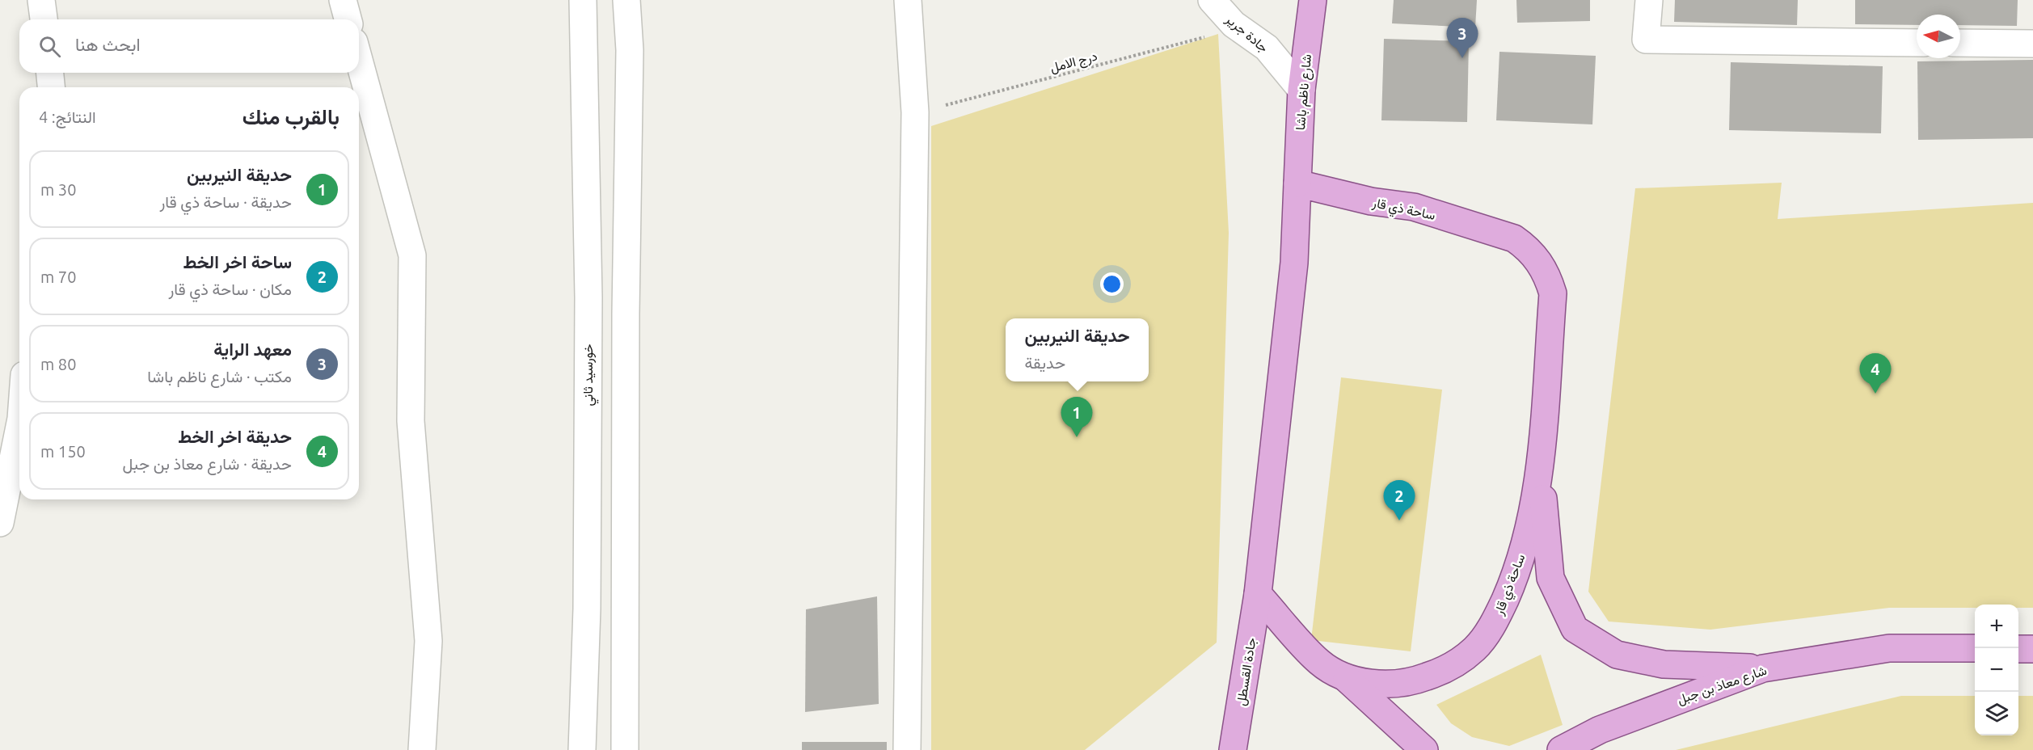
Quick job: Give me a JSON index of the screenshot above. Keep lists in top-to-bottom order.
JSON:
{
  "streets": {
    "main road": [
      "شارع ناظم باشا",
      "ساحة ذي قار",
      "جادة القسطل",
      "شارع معاذ بن جبل"
    ],
    "street": ["جادة جرير", "خورسيد ثاني"],
    "path": ["درج الامل"]
  },
  "crossings": [
    ["جادة جرير", "درج الامل"],
    ["جادة جرير", "شارع ناظم باشا"],
    ["شارع ناظم باشا", "ساحة ذي قار"],
    ["ساحة ذي قار", "جادة القسطل"]
  ],
  "north": "left",
  "page": {
    "pins": [
      "3",
      "4",
      "1",
      "2"
    ],
    "search": "ابحث هنا",
    "heading": ["بالقرب منك", "النتائج: 4"],
    "list": [
      {
        "mark": "1",
        "name": "حديقة النيربين",
        "note": "حديقة · ساحة ذي قار",
        "value": "30 m"
      },
      {
        "mark": "2",
        "name": "ساحة اخر الخط",
        "note": "مكان · ساحة ذي قار",
        "value": "70 m"
      },
      {
        "mark": "3",
        "name": "معهد الراية",
        "note": "مكتب · شارع ناظم باشا",
        "value": "80 m"
      },
      {
        "mark": "4",
        "name": "حديقة اخر الخط",
        "note": "حديقة · شارع معاذ بن جبل",
        "value": "150 m"
      }
    ],
    "popup": ["حديقة النيربين", "حديقة"],
    "map_buttons": ["+", "−"]
  }
}
